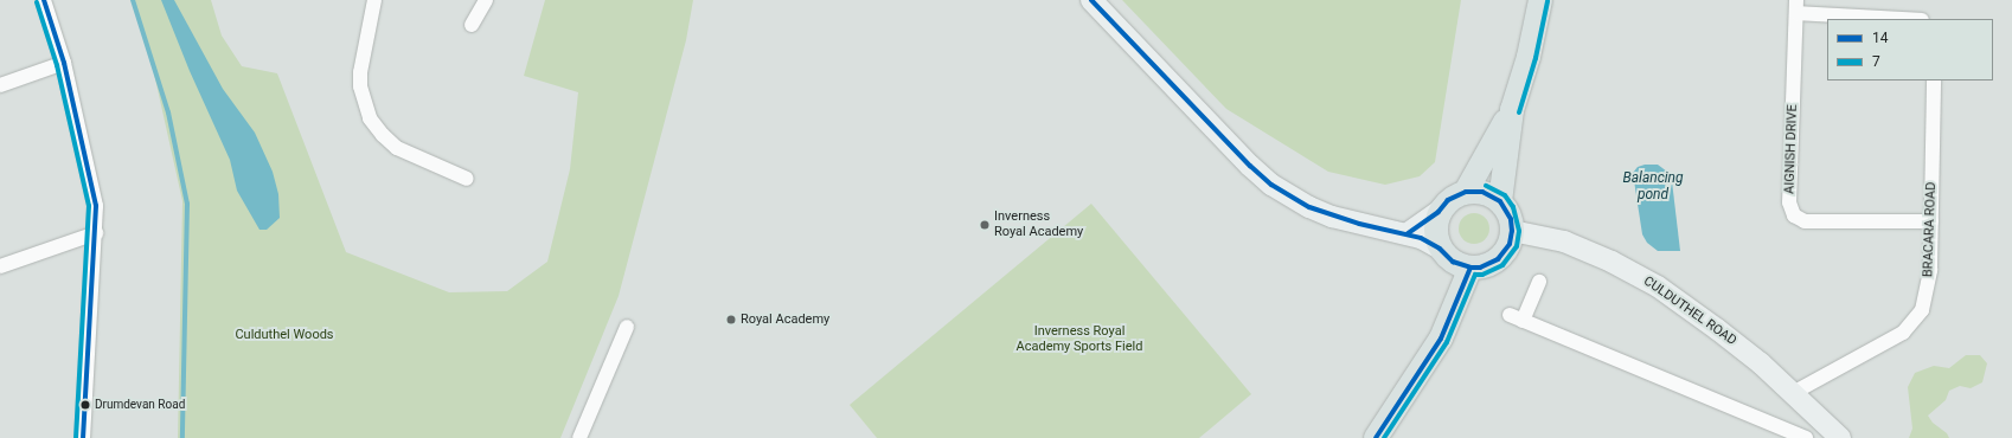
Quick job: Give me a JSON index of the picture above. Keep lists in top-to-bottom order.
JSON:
{
  "streets": {
    "main road": ["CULDUTHEL ROAD"],
    "street": ["AIGNISH DRIVE", "BRACARA ROAD"]
  },
  "crossings": [
    ["AIGNISH DRIVE", "BRACARA ROAD"],
    ["BRACARA ROAD", "CULDUTHEL ROAD"]
  ],
  "water": ["Balancing pond"],
  "parks": ["Inverness Royal Academy Sports Field", "Culduthel Woods"],
  "places": ["Inverness Royal Academy", "Royal Academy", "Drumdevan Road"],
  "lines": ["transit line 14", "transit line 7"],
  "legend": ["14", "7"]
}
